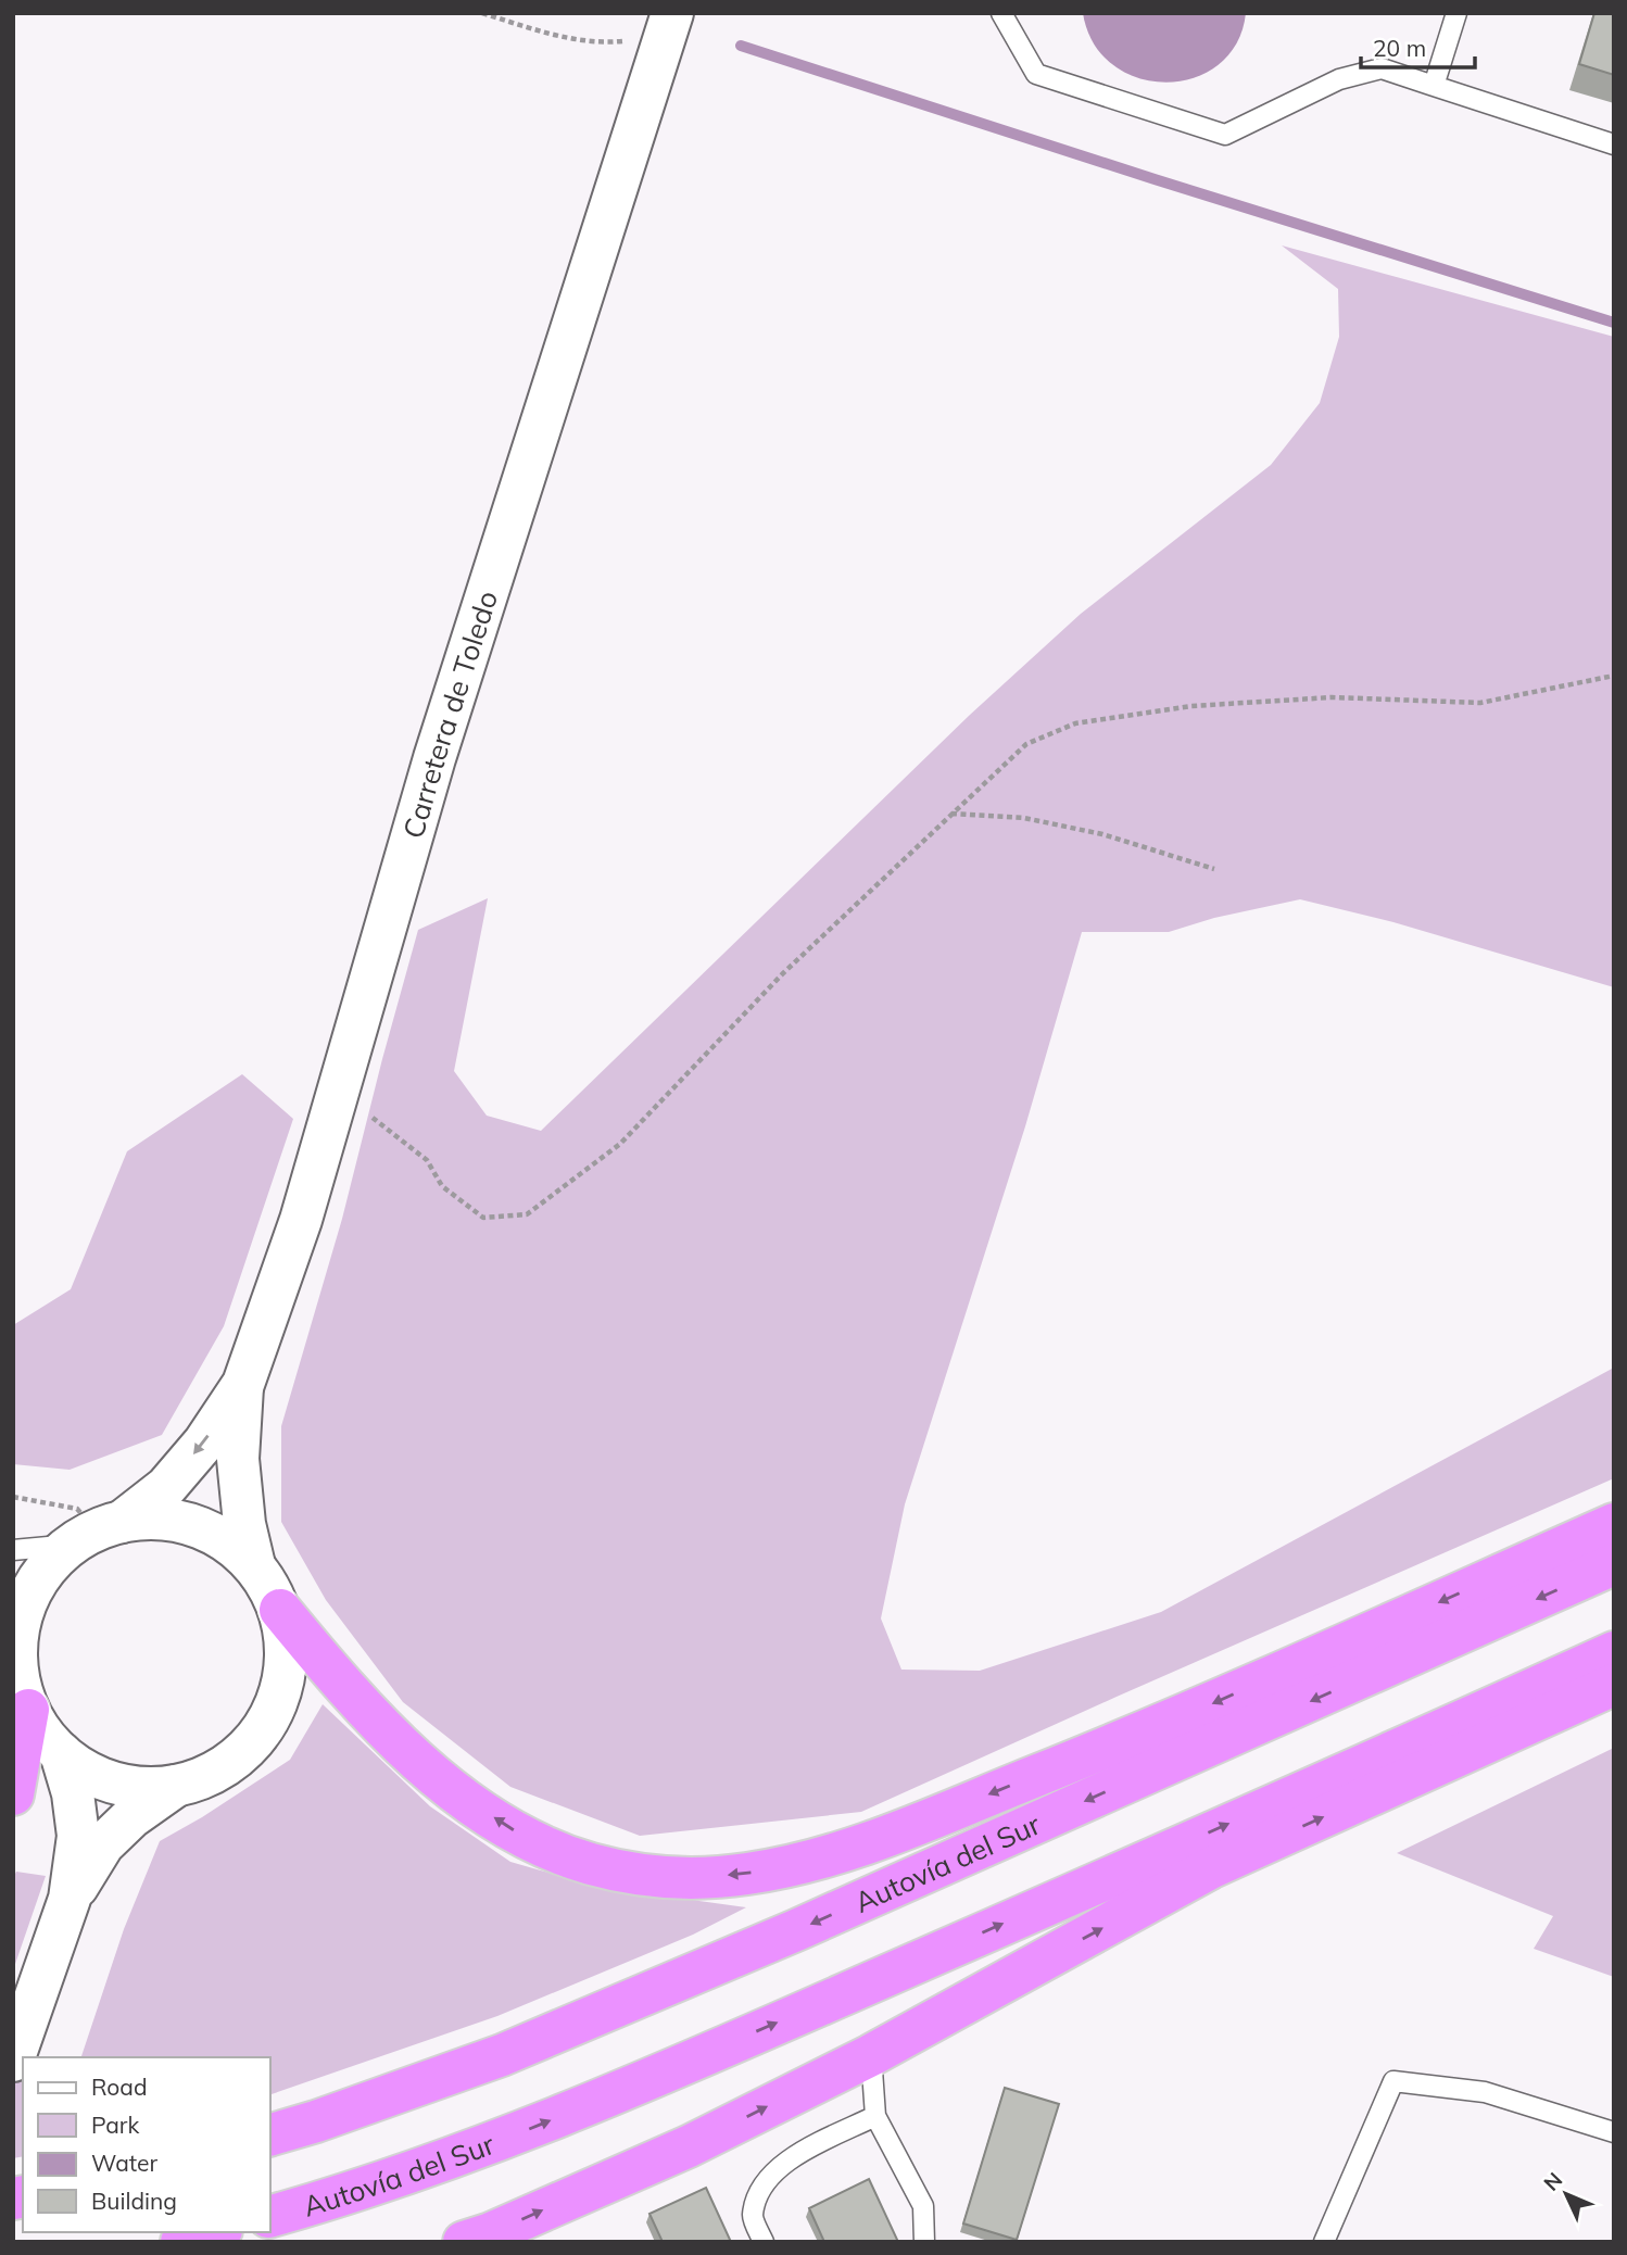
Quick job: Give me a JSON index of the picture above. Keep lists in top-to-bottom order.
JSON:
{
  "streets": {
    "highway": ["Autovía del Sur"],
    "street": ["Carretera de Toledo"]
  },
  "legend": [
    "Road",
    "Park",
    "Water",
    "Building"
  ],
  "scale_bar": "20 m",
  "north": "top left"
}
